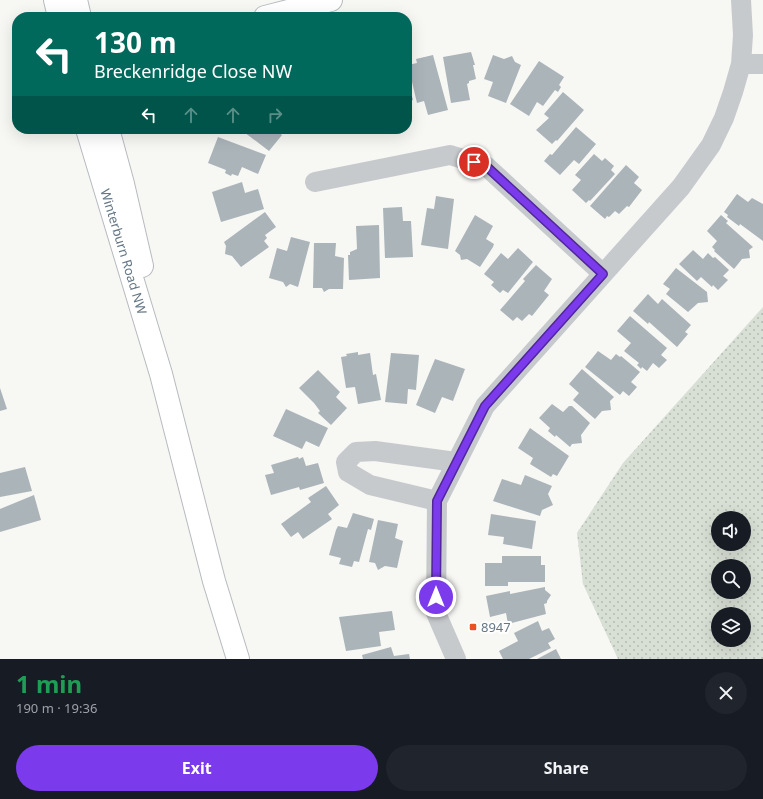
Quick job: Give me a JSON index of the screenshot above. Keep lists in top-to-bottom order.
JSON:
{
  "streets": {
    "main road": ["Winterburn Road NW"]
  },
  "places": {
    "transit": ["8947"]
  },
  "page": {
    "turn": ["130 m", "Breckenridge Close NW"],
    "heading": ["1 min", "190 m · 19:36"],
    "buttons": ["Exit", "Share"]
  }
}
